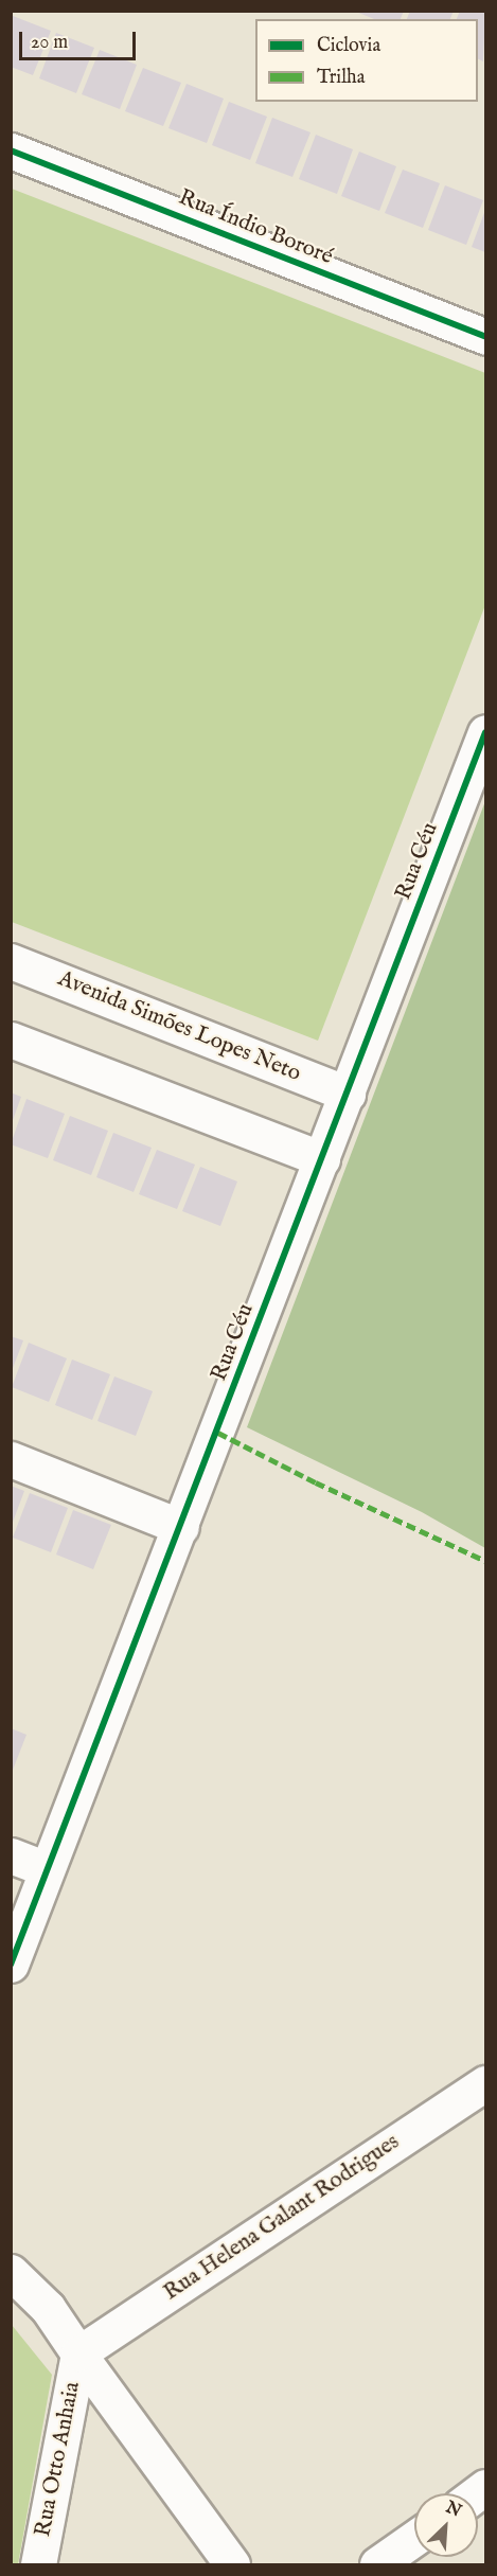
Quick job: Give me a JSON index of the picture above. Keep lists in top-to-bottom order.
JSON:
{
  "streets": {
    "street": [
      "Rua Índio Bororé",
      "Rua Céu",
      "Avenida Simões Lopes Neto",
      "Rua Helena Galant Rodrigues",
      "Rua Otto Anhaia"
    ]
  },
  "crossings": [
    ["Rua Céu", "Avenida Simões Lopes Neto"],
    ["Rua Helena Galant Rodrigues", "Rua Otto Anhaia"]
  ],
  "legend": ["Ciclovia", "Trilha"],
  "scale_bar": "20 m",
  "north": "top right"
}
